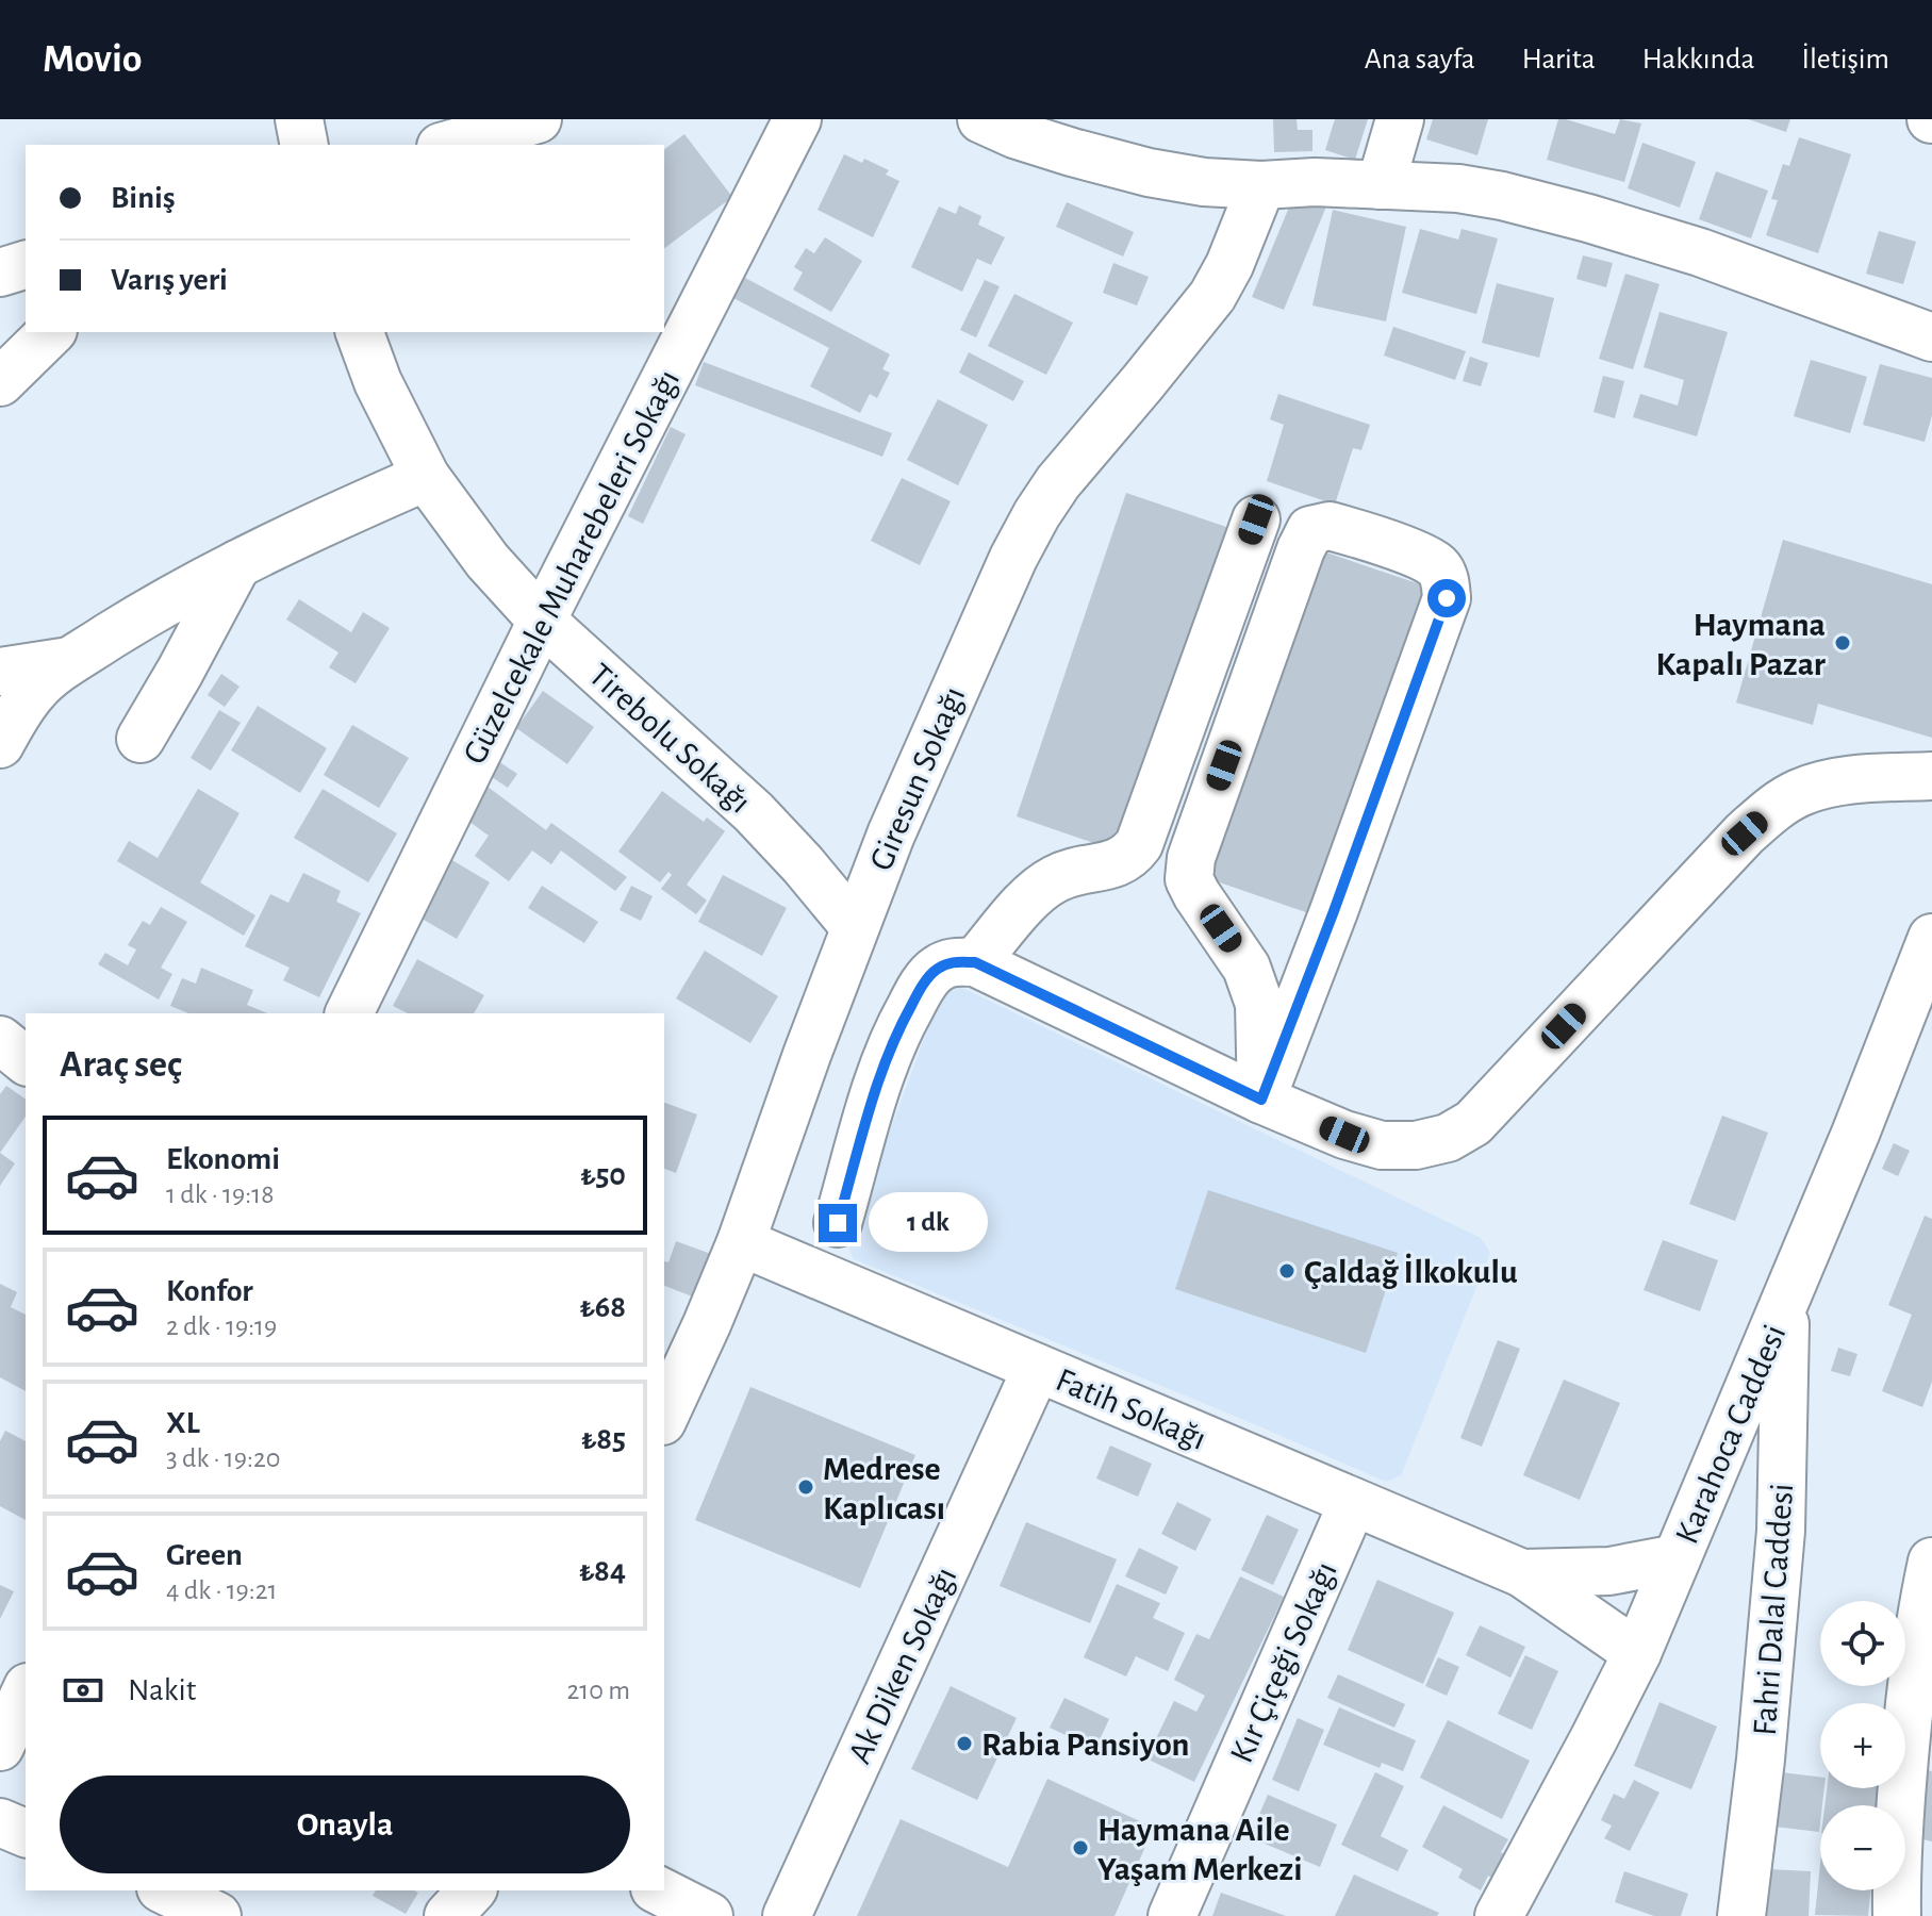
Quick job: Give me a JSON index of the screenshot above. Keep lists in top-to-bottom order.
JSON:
{
  "streets": {
    "street": [
      "Güzelcekale Muharebeleri Sokağı",
      "Tirebolu Sokağı",
      "Giresun Sokağı",
      "Fatih Sokağı",
      "Karahoca Caddesi",
      "Fahri Dalal Caddesi",
      "Kır Çiçeği Sokağı",
      "Ak Diken Sokağı"
    ]
  },
  "crossings": [
    ["Güzelcekale Muharebeleri Sokağı", "Tirebolu Sokağı"],
    ["Tirebolu Sokağı", "Giresun Sokağı"],
    ["Giresun Sokağı", "Fatih Sokağı"],
    ["Fatih Sokağı", "Karahoca Caddesi"],
    ["Fatih Sokağı", "Kır Çiçeği Sokağı"],
    ["Fatih Sokağı", "Ak Diken Sokağı"],
    ["Karahoca Caddesi", "Fahri Dalal Caddesi"]
  ],
  "places": [
    "Haymana Kapalı Pazar",
    "Çaldağ İlkokulu",
    "Medrese Kaplıcası",
    "Rabia Pansiyon",
    "Haymana Aile Yaşam Merkezi"
  ],
  "page": {
    "header": "Movio",
    "nav": [
      "Ana sayfa",
      "Harita",
      "Hakkında",
      "İletişim"
    ],
    "banner": ["Biniş", "Varış yeri"],
    "heading": "Araç seç",
    "list": [
      {
        "name": "Ekonomi",
        "note": "1 dk · 19:18",
        "value": "₺50"
      },
      {
        "name": "Konfor",
        "note": "2 dk · 19:19",
        "value": "₺68"
      },
      {
        "name": "XL",
        "note": "3 dk · 19:20",
        "value": "₺85"
      },
      {
        "name": "Green",
        "note": "4 dk · 19:21",
        "value": "₺84"
      }
    ],
    "bubble": "1 dk",
    "map_buttons": ["+", "−"],
    "pay": ["Nakit", "210 m"],
    "buttons": "Onayla"
  }
}
